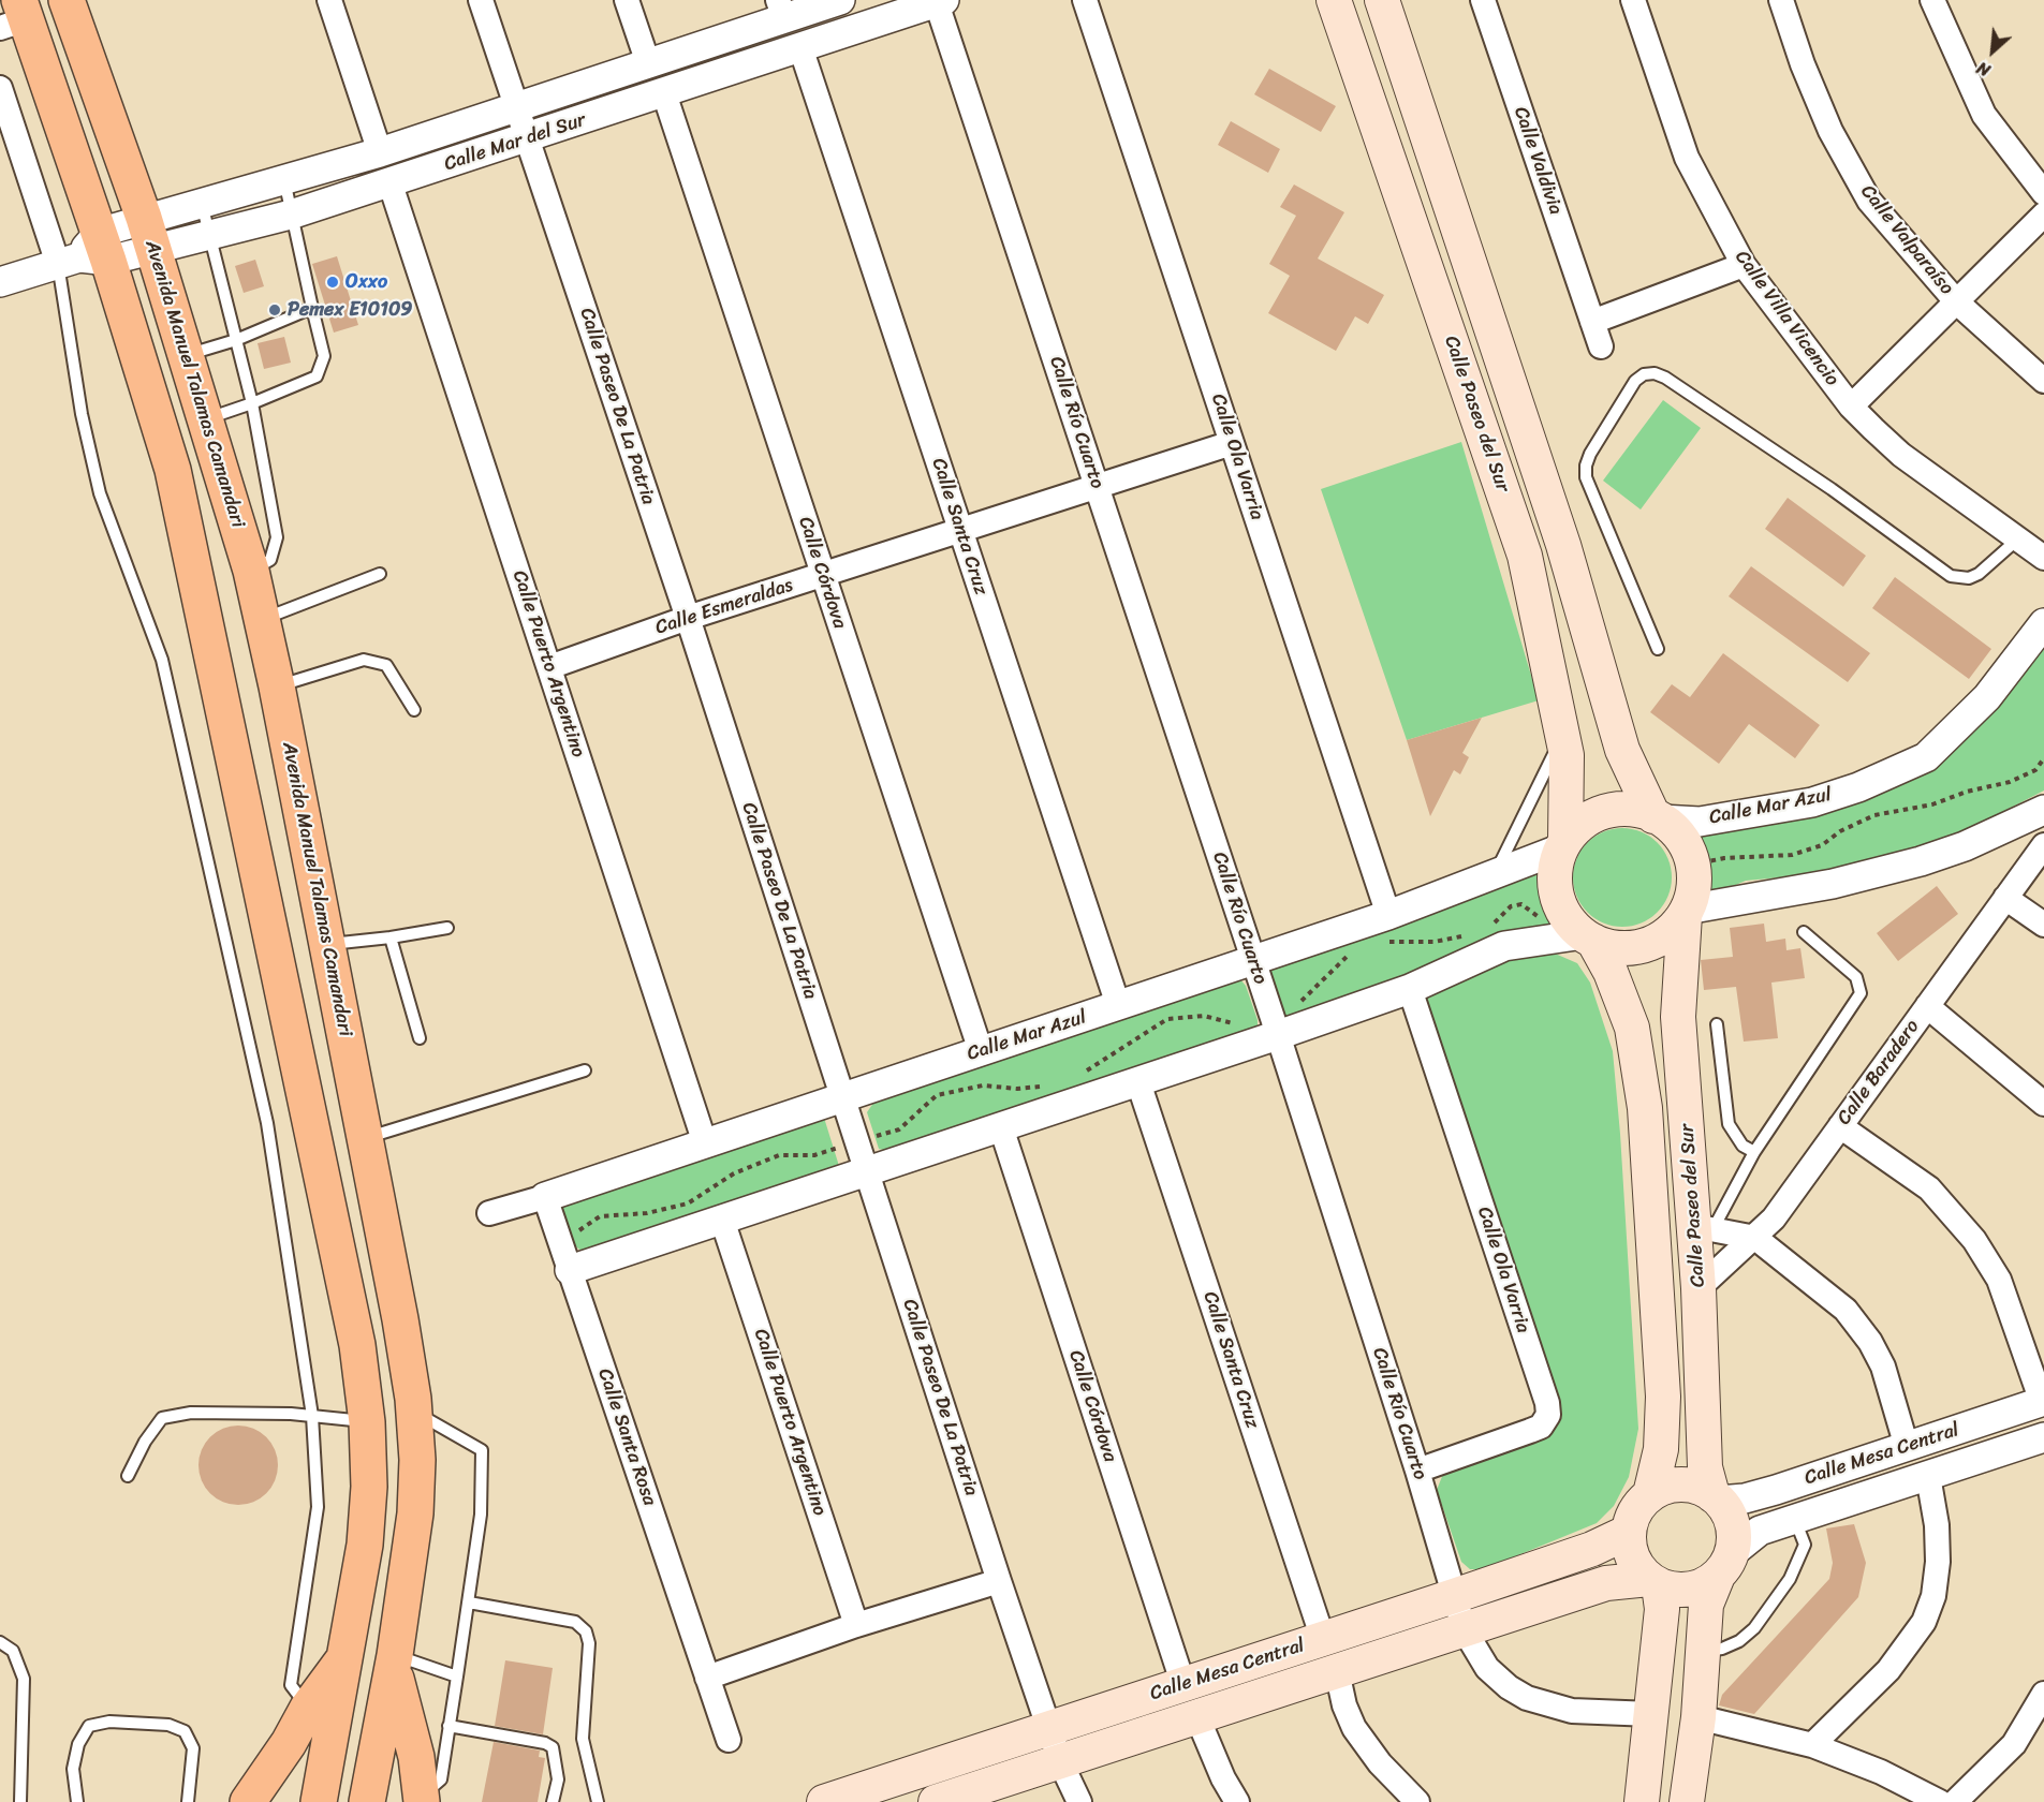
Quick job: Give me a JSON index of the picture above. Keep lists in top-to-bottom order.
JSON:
{
  "streets": {
    "main road": ["Avenida Manuel Talamas Camandari", "Calle Paseo del Sur", "Calle Mesa Central"],
    "street": [
      "Calle Mar del Sur",
      "Calle Valdivia",
      "Calle Valparaíso",
      "Calle Villa Vicencio",
      "Calle Paseo De La Patria",
      "Calle Río Cuarto",
      "Calle Ola Varria",
      "Calle Santa Cruz",
      "Calle Córdova",
      "Calle Esmeraldas",
      "Calle Puerto Argentino",
      "Calle Mar Azul",
      "Calle Baradero",
      "Calle Santa Rosa"
    ]
  },
  "crossings": [
    ["Calle Mar del Sur", "Avenida Manuel Talamas Camandari"],
    ["Calle Mar del Sur", "Calle Paseo De La Patria"],
    ["Calle Mar del Sur", "Calle Río Cuarto"],
    ["Calle Mar del Sur", "Calle Santa Cruz"],
    ["Calle Mar del Sur", "Calle Córdova"],
    ["Calle Mar del Sur", "Calle Puerto Argentino"],
    ["Calle Paseo De La Patria", "Calle Esmeraldas"],
    ["Calle Paseo De La Patria", "Calle Mar Azul"],
    ["Calle Paseo De La Patria", "Calle Mesa Central"],
    ["Calle Paseo del Sur", "Calle Mar Azul"],
    ["Calle Paseo del Sur", "Calle Baradero"],
    ["Calle Paseo del Sur", "Calle Mesa Central"],
    ["Calle Río Cuarto", "Calle Ola Varria"],
    ["Calle Río Cuarto", "Calle Esmeraldas"],
    ["Calle Río Cuarto", "Calle Mar Azul"],
    ["Calle Río Cuarto", "Calle Mesa Central"],
    ["Calle Ola Varria", "Calle Esmeraldas"],
    ["Calle Ola Varria", "Calle Mar Azul"],
    ["Calle Santa Cruz", "Calle Esmeraldas"],
    ["Calle Santa Cruz", "Calle Mar Azul"],
    ["Calle Santa Cruz", "Calle Mesa Central"],
    ["Calle Córdova", "Calle Esmeraldas"],
    ["Calle Córdova", "Calle Mar Azul"],
    ["Calle Córdova", "Calle Mesa Central"],
    ["Calle Esmeraldas", "Calle Puerto Argentino"],
    ["Calle Puerto Argentino", "Calle Mar Azul"],
    ["Calle Mar Azul", "Calle Santa Rosa"]
  ],
  "places": ["Oxxo", "Pemex E10109"],
  "north": "bottom left"
}
